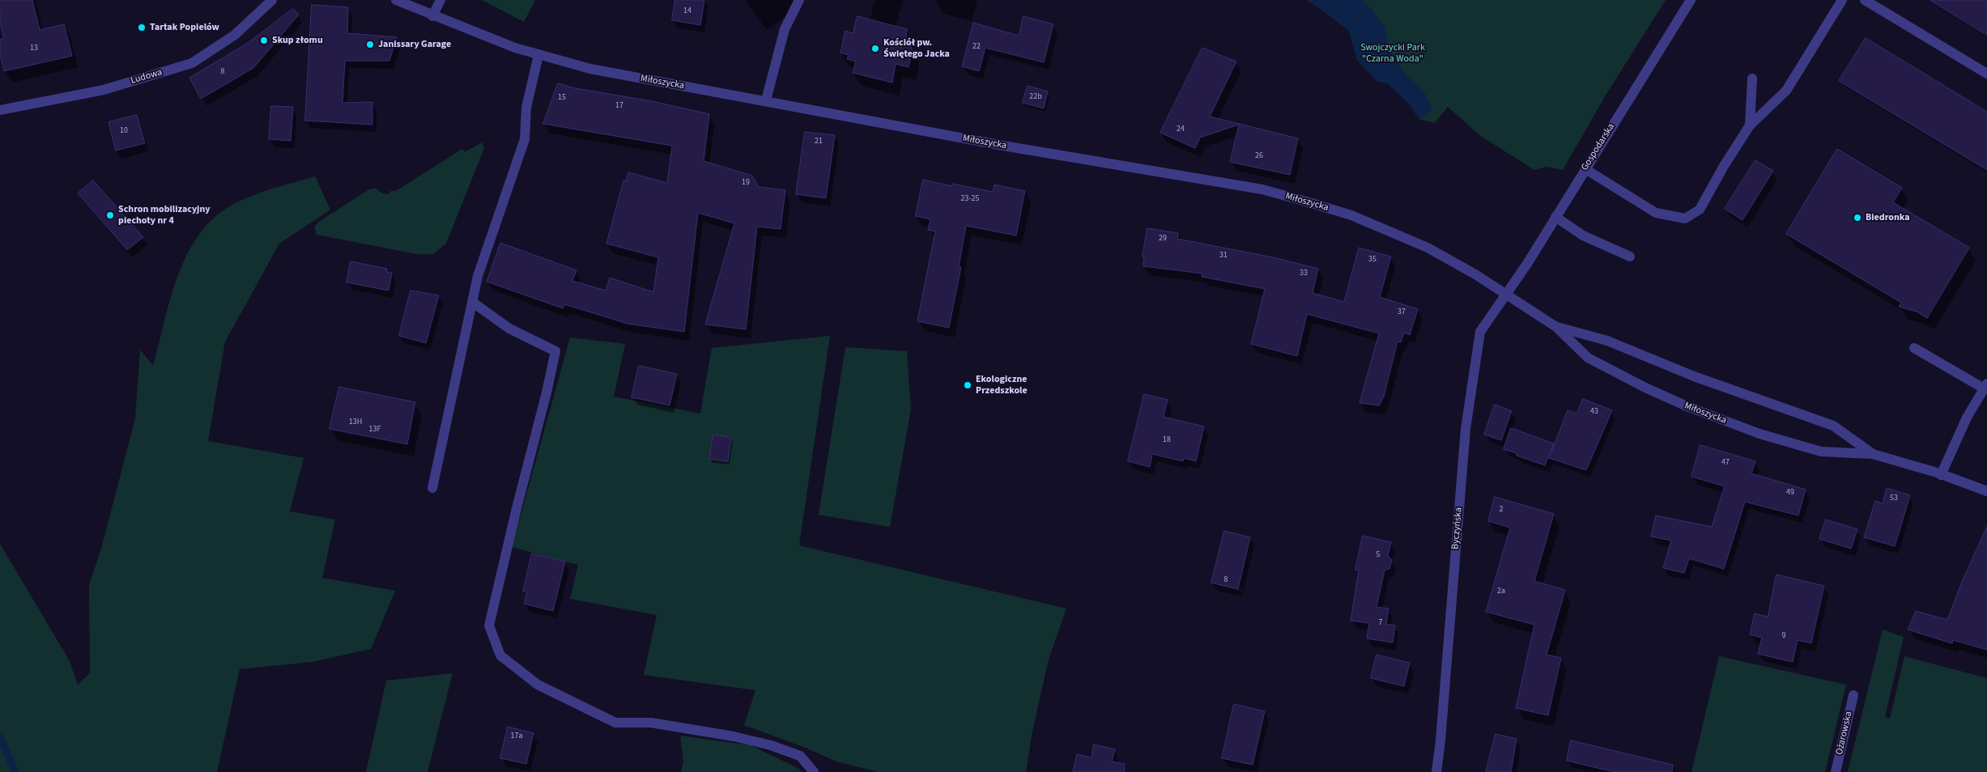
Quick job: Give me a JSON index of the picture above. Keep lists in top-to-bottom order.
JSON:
{
  "streets": {
    "street": [
      "Ludowa",
      "Miłoszycka",
      "Gospodarska",
      "Byczyńska",
      "Ożarowska"
    ]
  },
  "crossings": [
    ["Miłoszycka", "Gospodarska"],
    ["Miłoszycka", "Byczyńska"],
    ["Gospodarska", "Byczyńska"]
  ],
  "parks": ["Swojczycki Park \"Czarna Woda\""],
  "places": [
    "Tartak Popielów",
    "Skup złomu",
    "Janissary Garage",
    "Kościół pw. Świętego Jacka",
    "Schron mobilizacyjny piechoty nr 4",
    "Biedronka",
    "Ekologiczne Przedszkole"
  ],
  "house_numbers": [
    "14",
    "22",
    "13",
    "8",
    "22b",
    "15",
    "17",
    "24",
    "10",
    "21",
    "26",
    "19",
    "23-25",
    "29",
    "31",
    "35",
    "33",
    "37",
    "43",
    "13H",
    "13F",
    "18",
    "47",
    "49",
    "53",
    "2",
    "5",
    "8",
    "2a",
    "7",
    "9",
    "17a"
  ]
}
